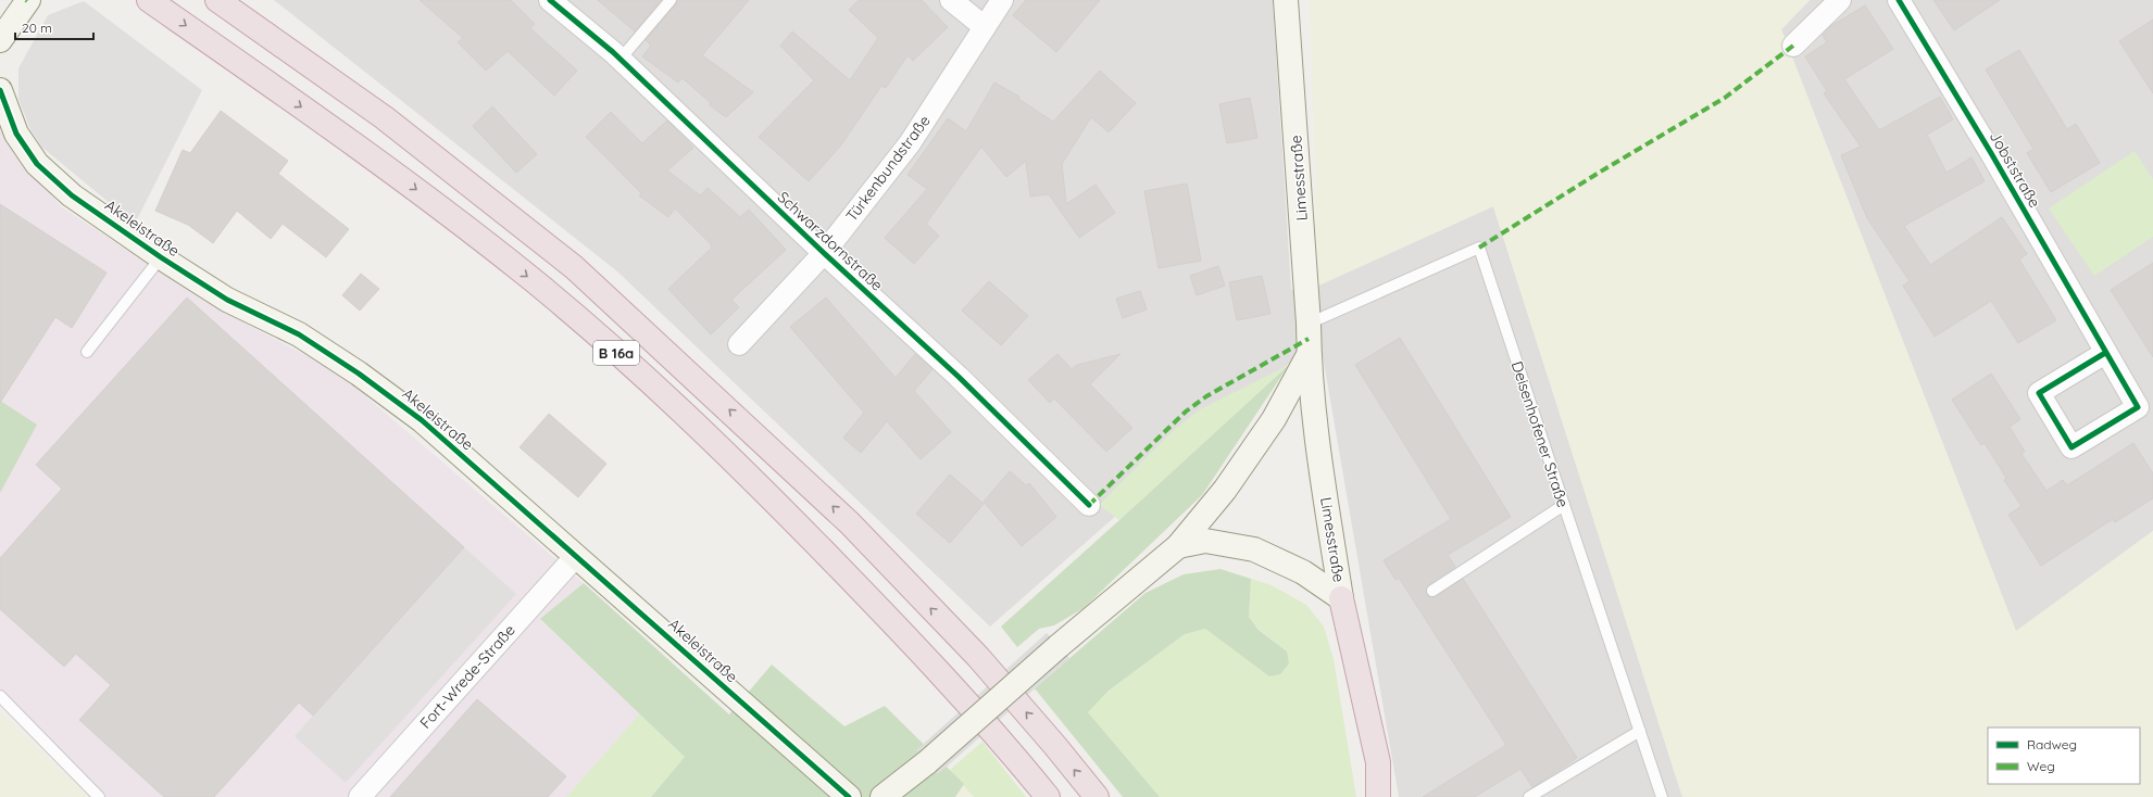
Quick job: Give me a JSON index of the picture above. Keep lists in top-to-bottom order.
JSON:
{
  "streets": {
    "highway": ["B 16a"],
    "street": [
      "Türkenbundstraße",
      "Jobststraße",
      "Limesstraße",
      "Akeleistraße",
      "Schwarzdornstraße",
      "Fort-Wrede-Straße"
    ],
    "lane": ["Deisenhofener Straße"]
  },
  "crossings": [
    ["Türkenbundstraße", "Schwarzdornstraße"],
    ["Limesstraße", "Deisenhofener Straße"],
    ["Akeleistraße", "Fort-Wrede-Straße"]
  ],
  "legend": ["Radweg", "Weg"],
  "scale_bar": "20 m"
}
